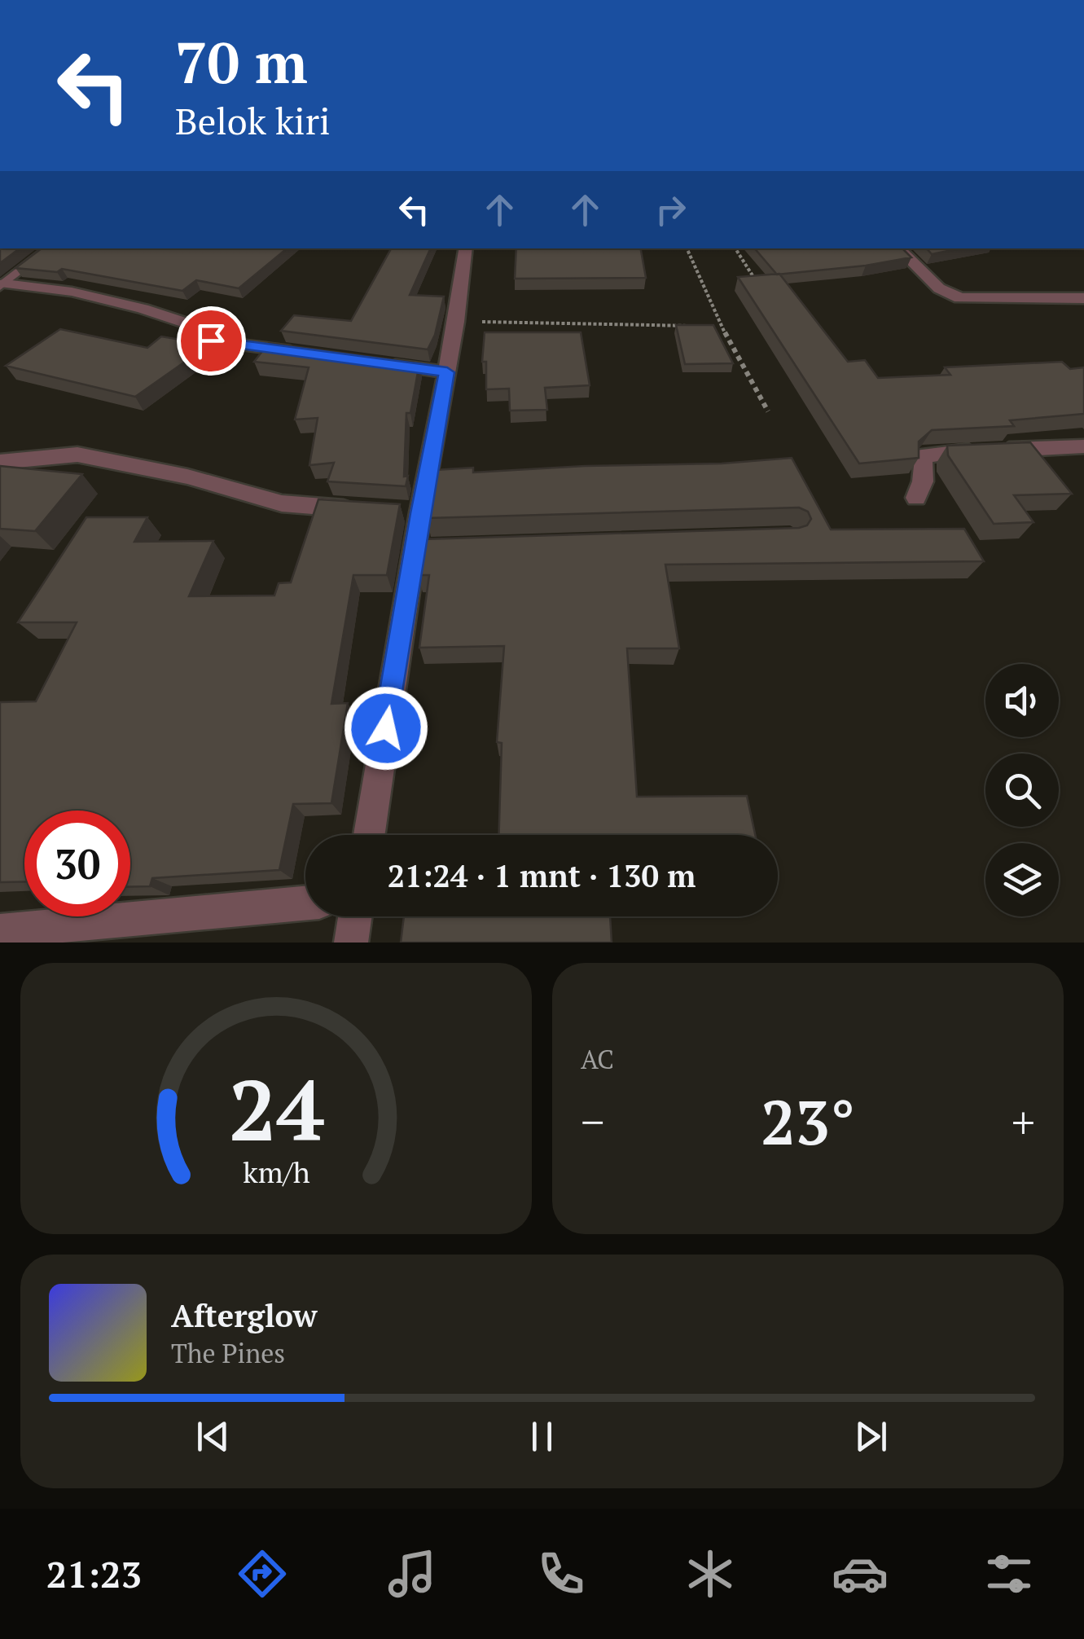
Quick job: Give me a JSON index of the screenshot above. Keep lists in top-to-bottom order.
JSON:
{
  "page": {
    "turn": ["70 m", "Belok kiri"],
    "limit": "30",
    "trip": "21:24 · 1 mnt · 130 m",
    "tile": "AC",
    "heat": ["−", "23°", "+"],
    "song": ["Afterglow", "The Pines"],
    "tabs": "21:23",
    "gauge": ["24", "km/h"]
  }
}
